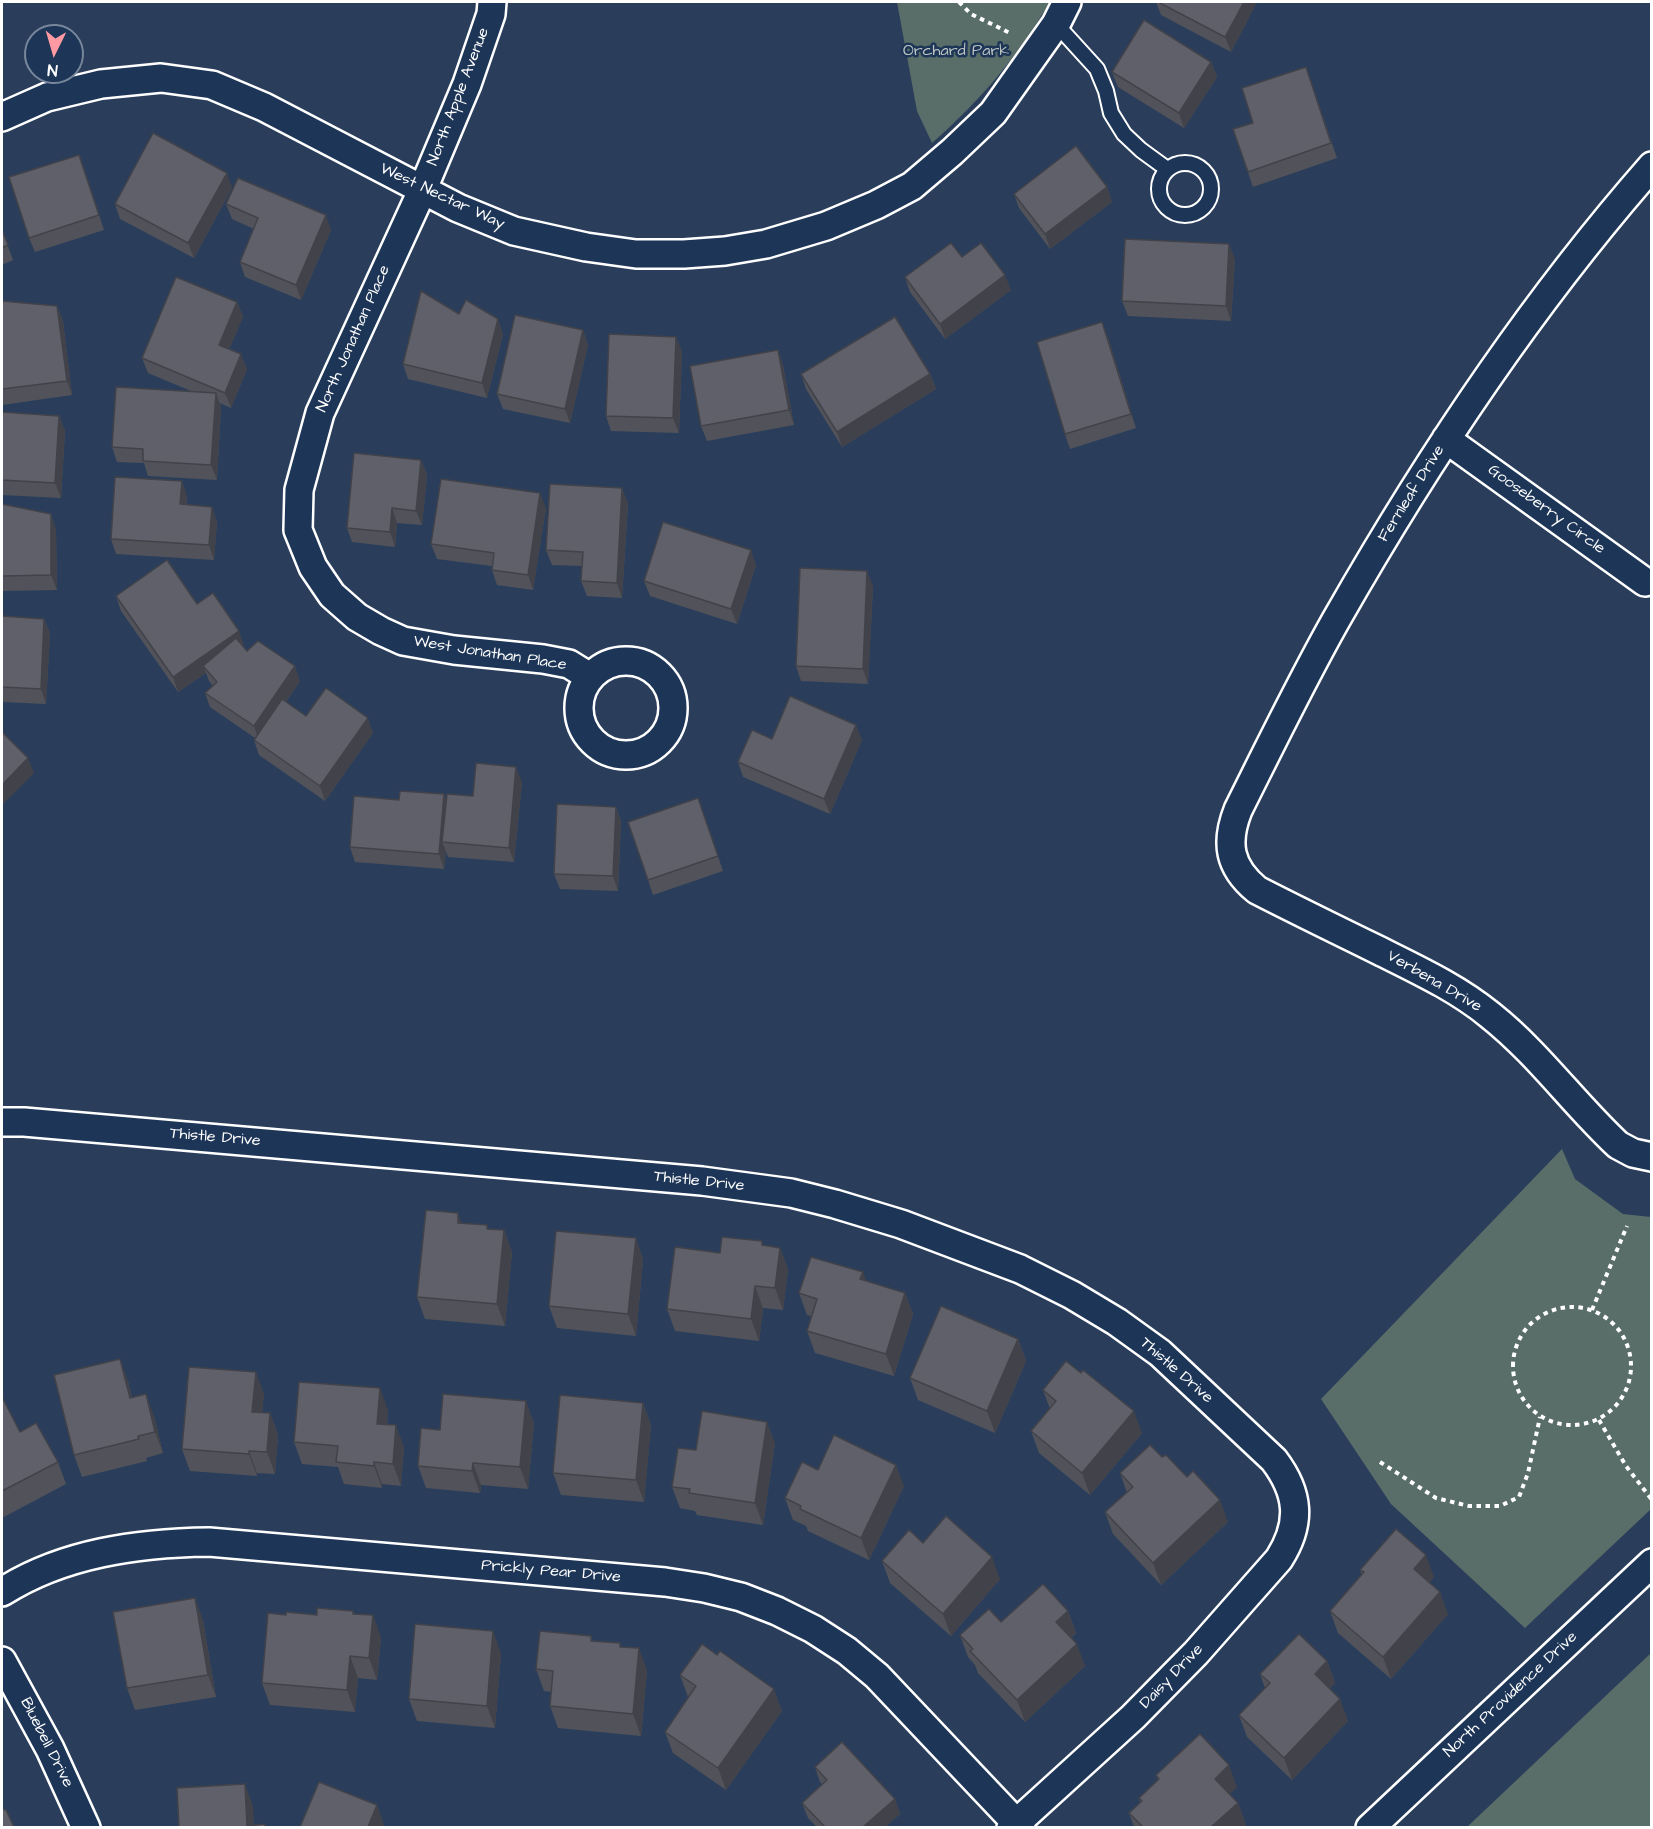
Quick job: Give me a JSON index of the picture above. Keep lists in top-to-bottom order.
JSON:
{
  "streets": {
    "street": [
      "North Apple Avenue",
      "West Nectar Way",
      "North Jonathan Place",
      "Fernleaf Drive",
      "Gooseberry Circle",
      "West Jonathan Place",
      "Verbena Drive",
      "Thistle Drive",
      "Prickly Pear Drive",
      "Daisy Drive",
      "North Providence Drive",
      "Bluebell Drive"
    ]
  },
  "crossings": [
    ["North Apple Avenue", "West Nectar Way"],
    ["North Apple Avenue", "North Jonathan Place"],
    ["West Nectar Way", "North Jonathan Place"],
    ["North Jonathan Place", "West Jonathan Place"],
    ["Fernleaf Drive", "Gooseberry Circle"],
    ["Fernleaf Drive", "Verbena Drive"],
    ["Thistle Drive", "Daisy Drive"],
    ["Prickly Pear Drive", "Daisy Drive"]
  ],
  "parks": ["Orchard Park"],
  "north": "bottom"
}
